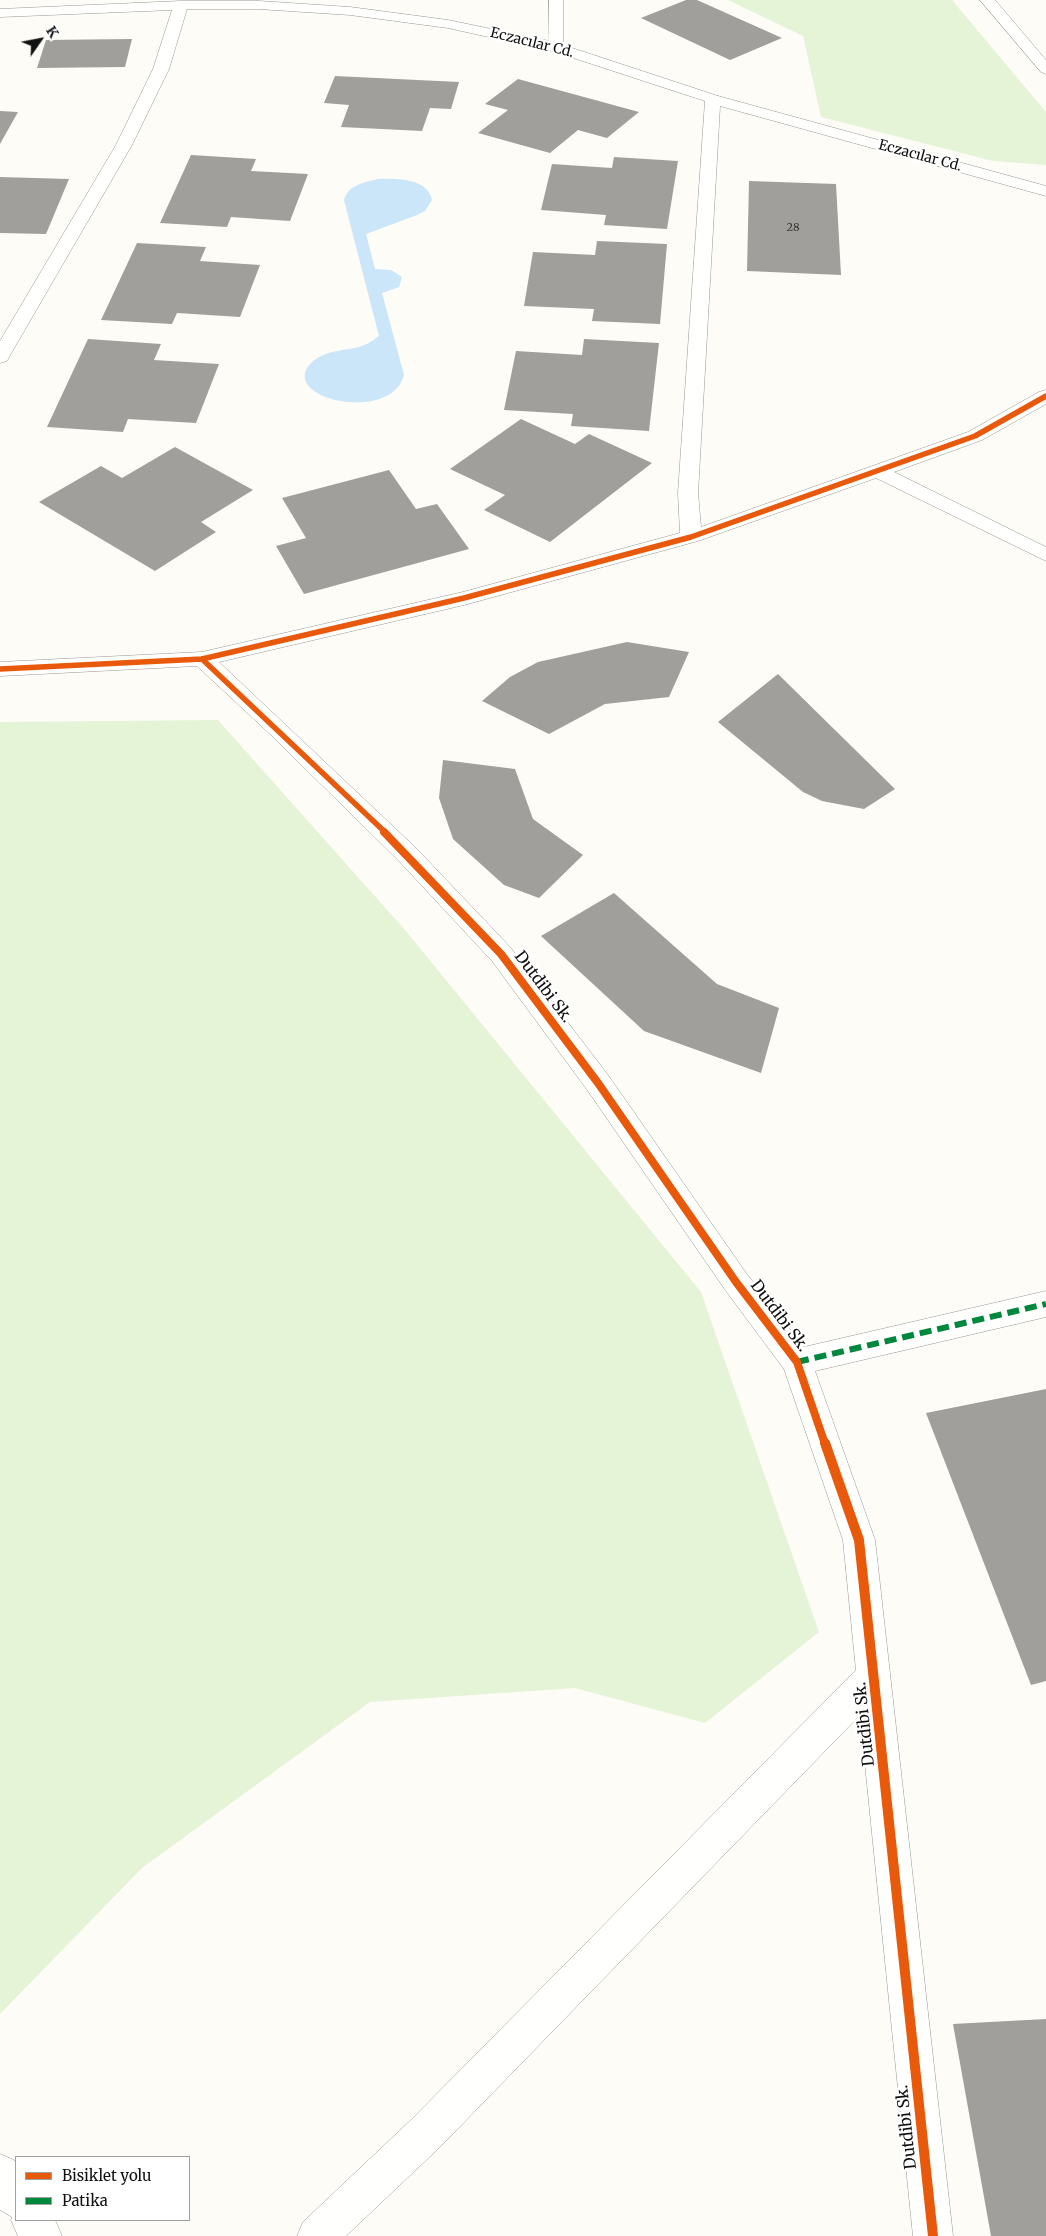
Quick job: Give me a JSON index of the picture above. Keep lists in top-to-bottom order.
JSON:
{
  "streets": {
    "street": ["Eczacılar Cd.", "Dutdibi Sk."]
  },
  "house_numbers": ["28"],
  "legend": ["Bisiklet yolu", "Patika"],
  "north": "top right"
}
